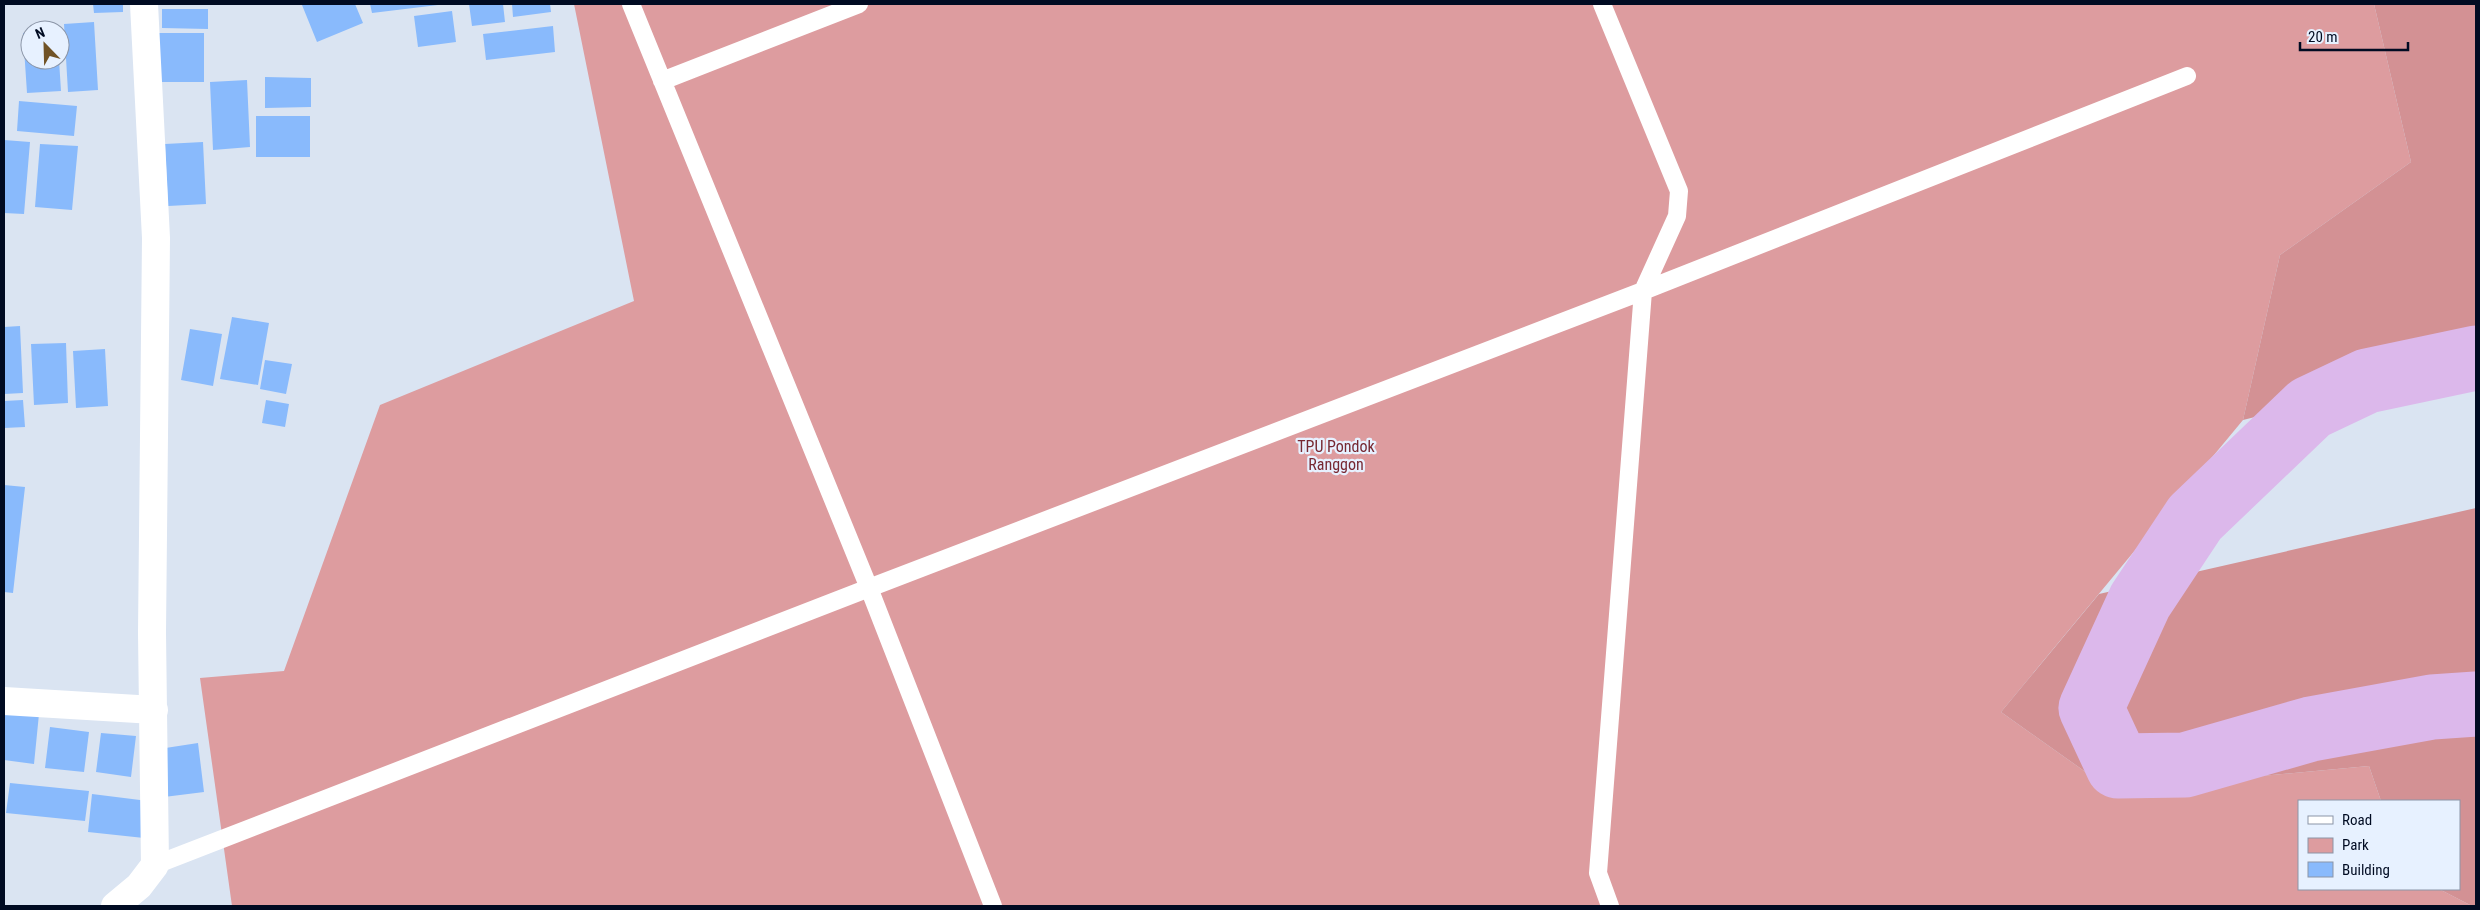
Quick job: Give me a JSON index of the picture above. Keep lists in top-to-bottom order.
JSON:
{
  "parks": ["TPU Pondok Ranggon"],
  "legend": ["Road", "Park", "Building"],
  "scale_bar": "20 m",
  "north": "top left"
}
